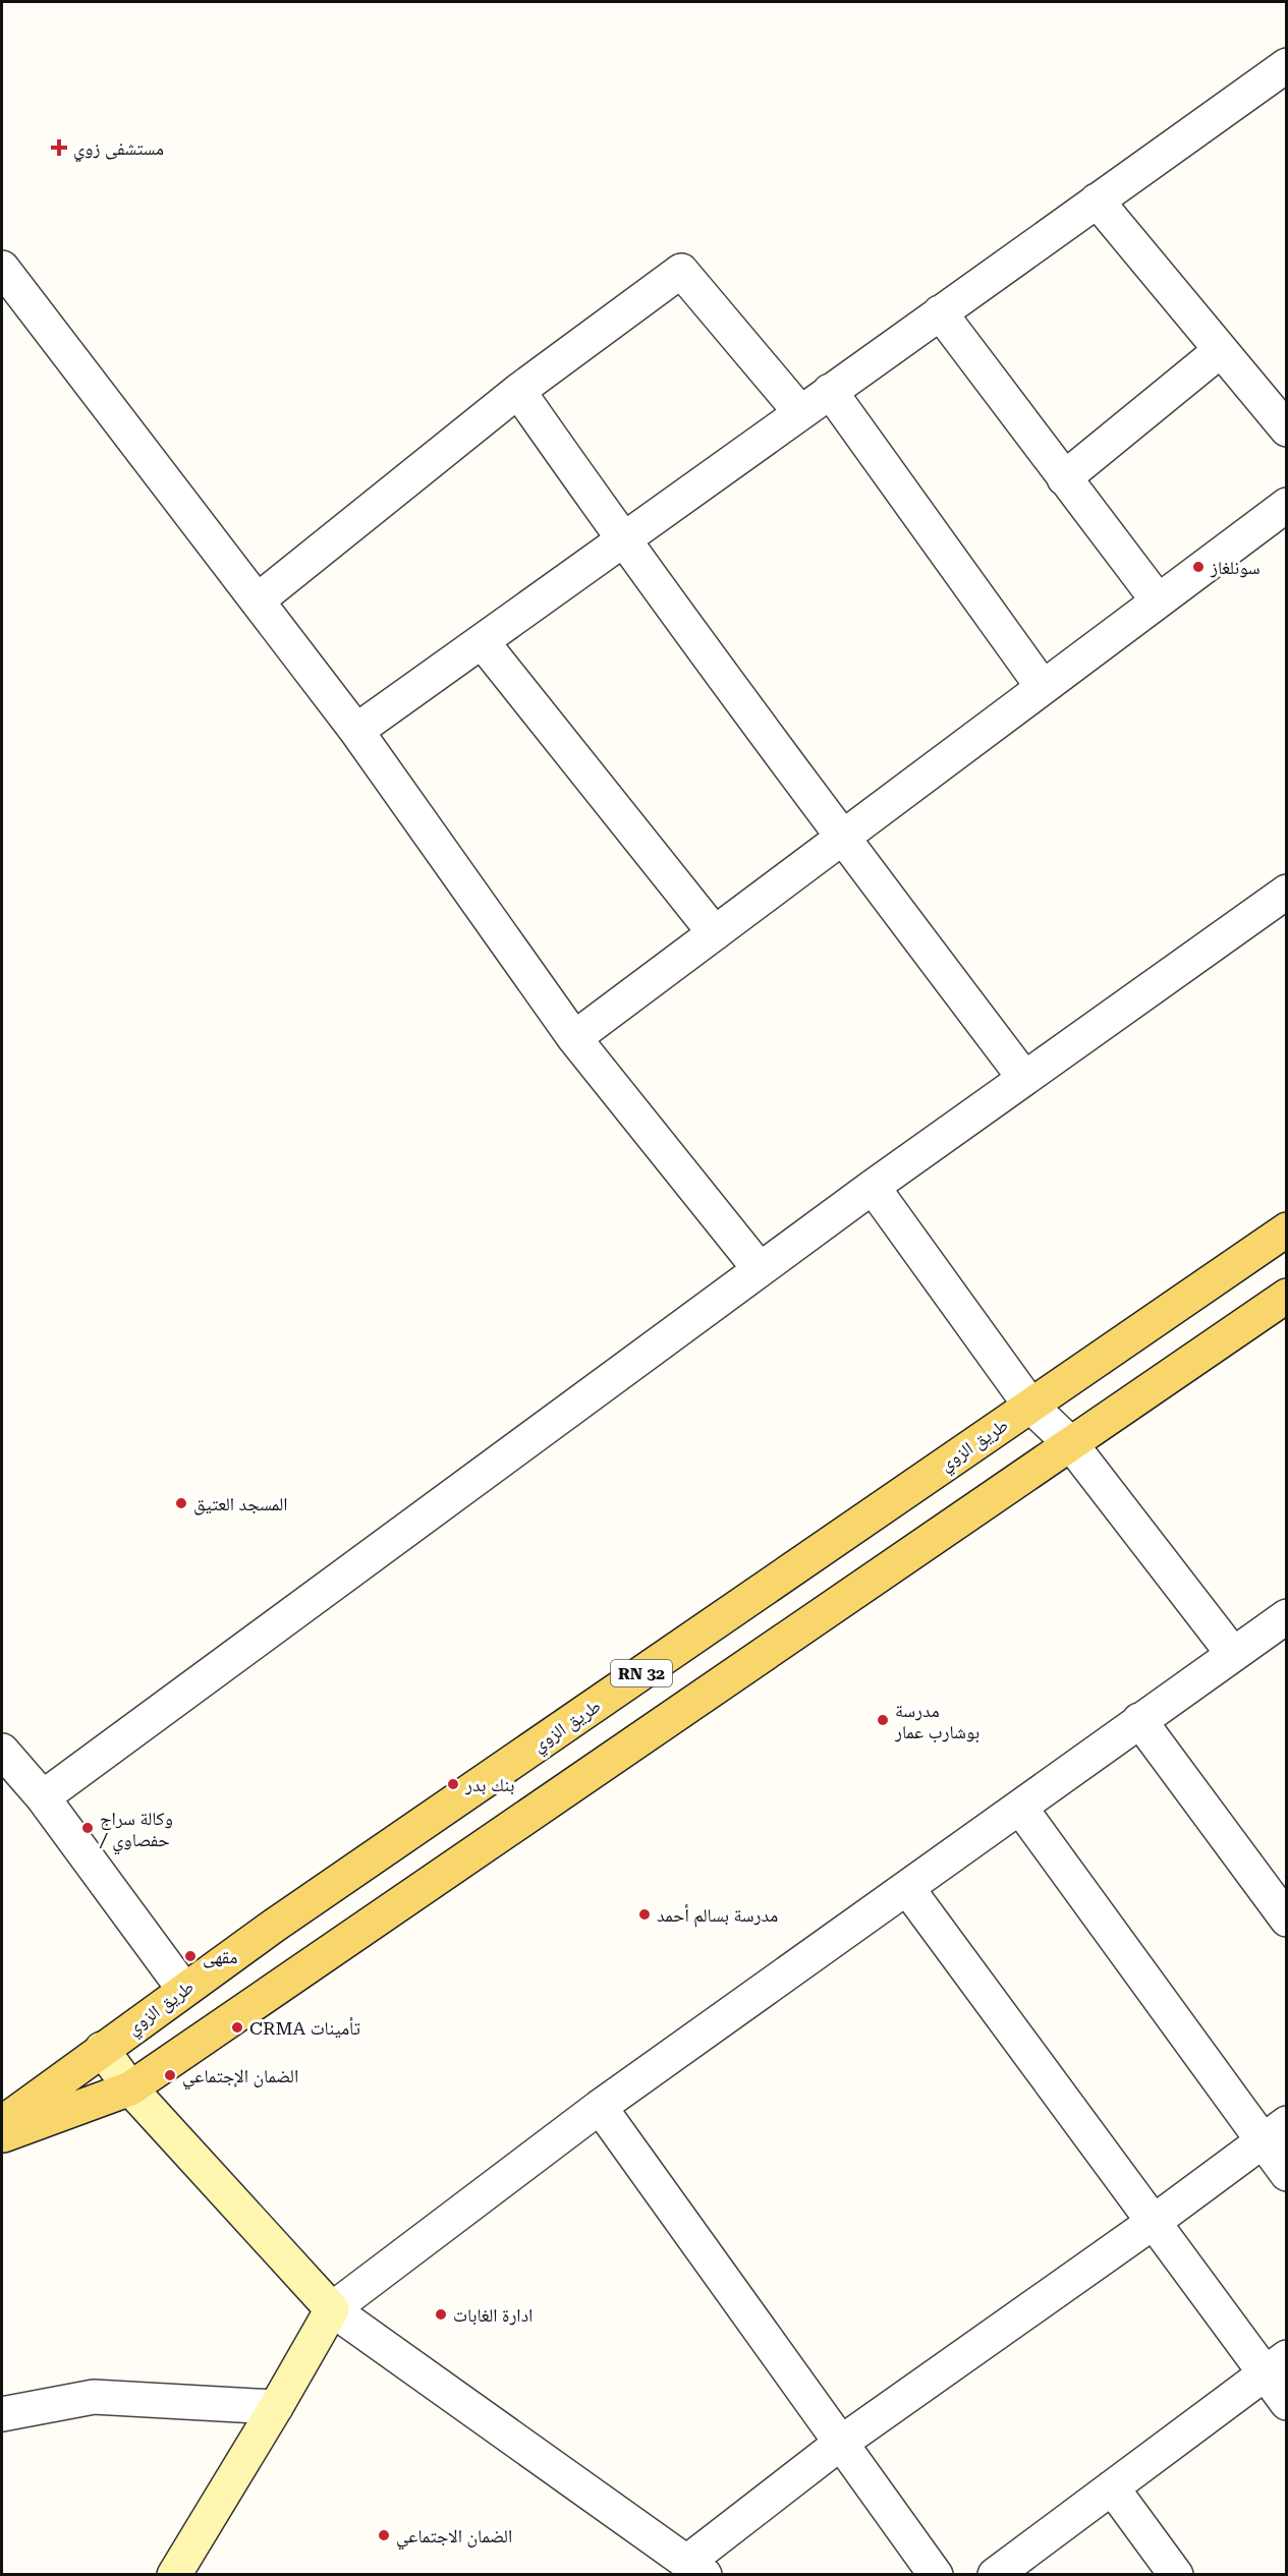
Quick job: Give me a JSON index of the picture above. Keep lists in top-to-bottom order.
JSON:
{
  "streets": {
    "main road": ["طريق الزوي", "RN 32"]
  },
  "places": {
    "health": ["مستشفى زوي"],
    "other": [
      "سونلغاز",
      "المسجد العتيق",
      "مدرسة بوشارب عمار",
      "بنك بدر",
      "وكالة سراج / حفصاوي",
      "مدرسة بسالم أحمد",
      "مقهى",
      "CRMA تأمينات",
      "الضمان الإجتماعي",
      "ادارة الغابات",
      "الضمان الاجتماعي"
    ]
  }
}
